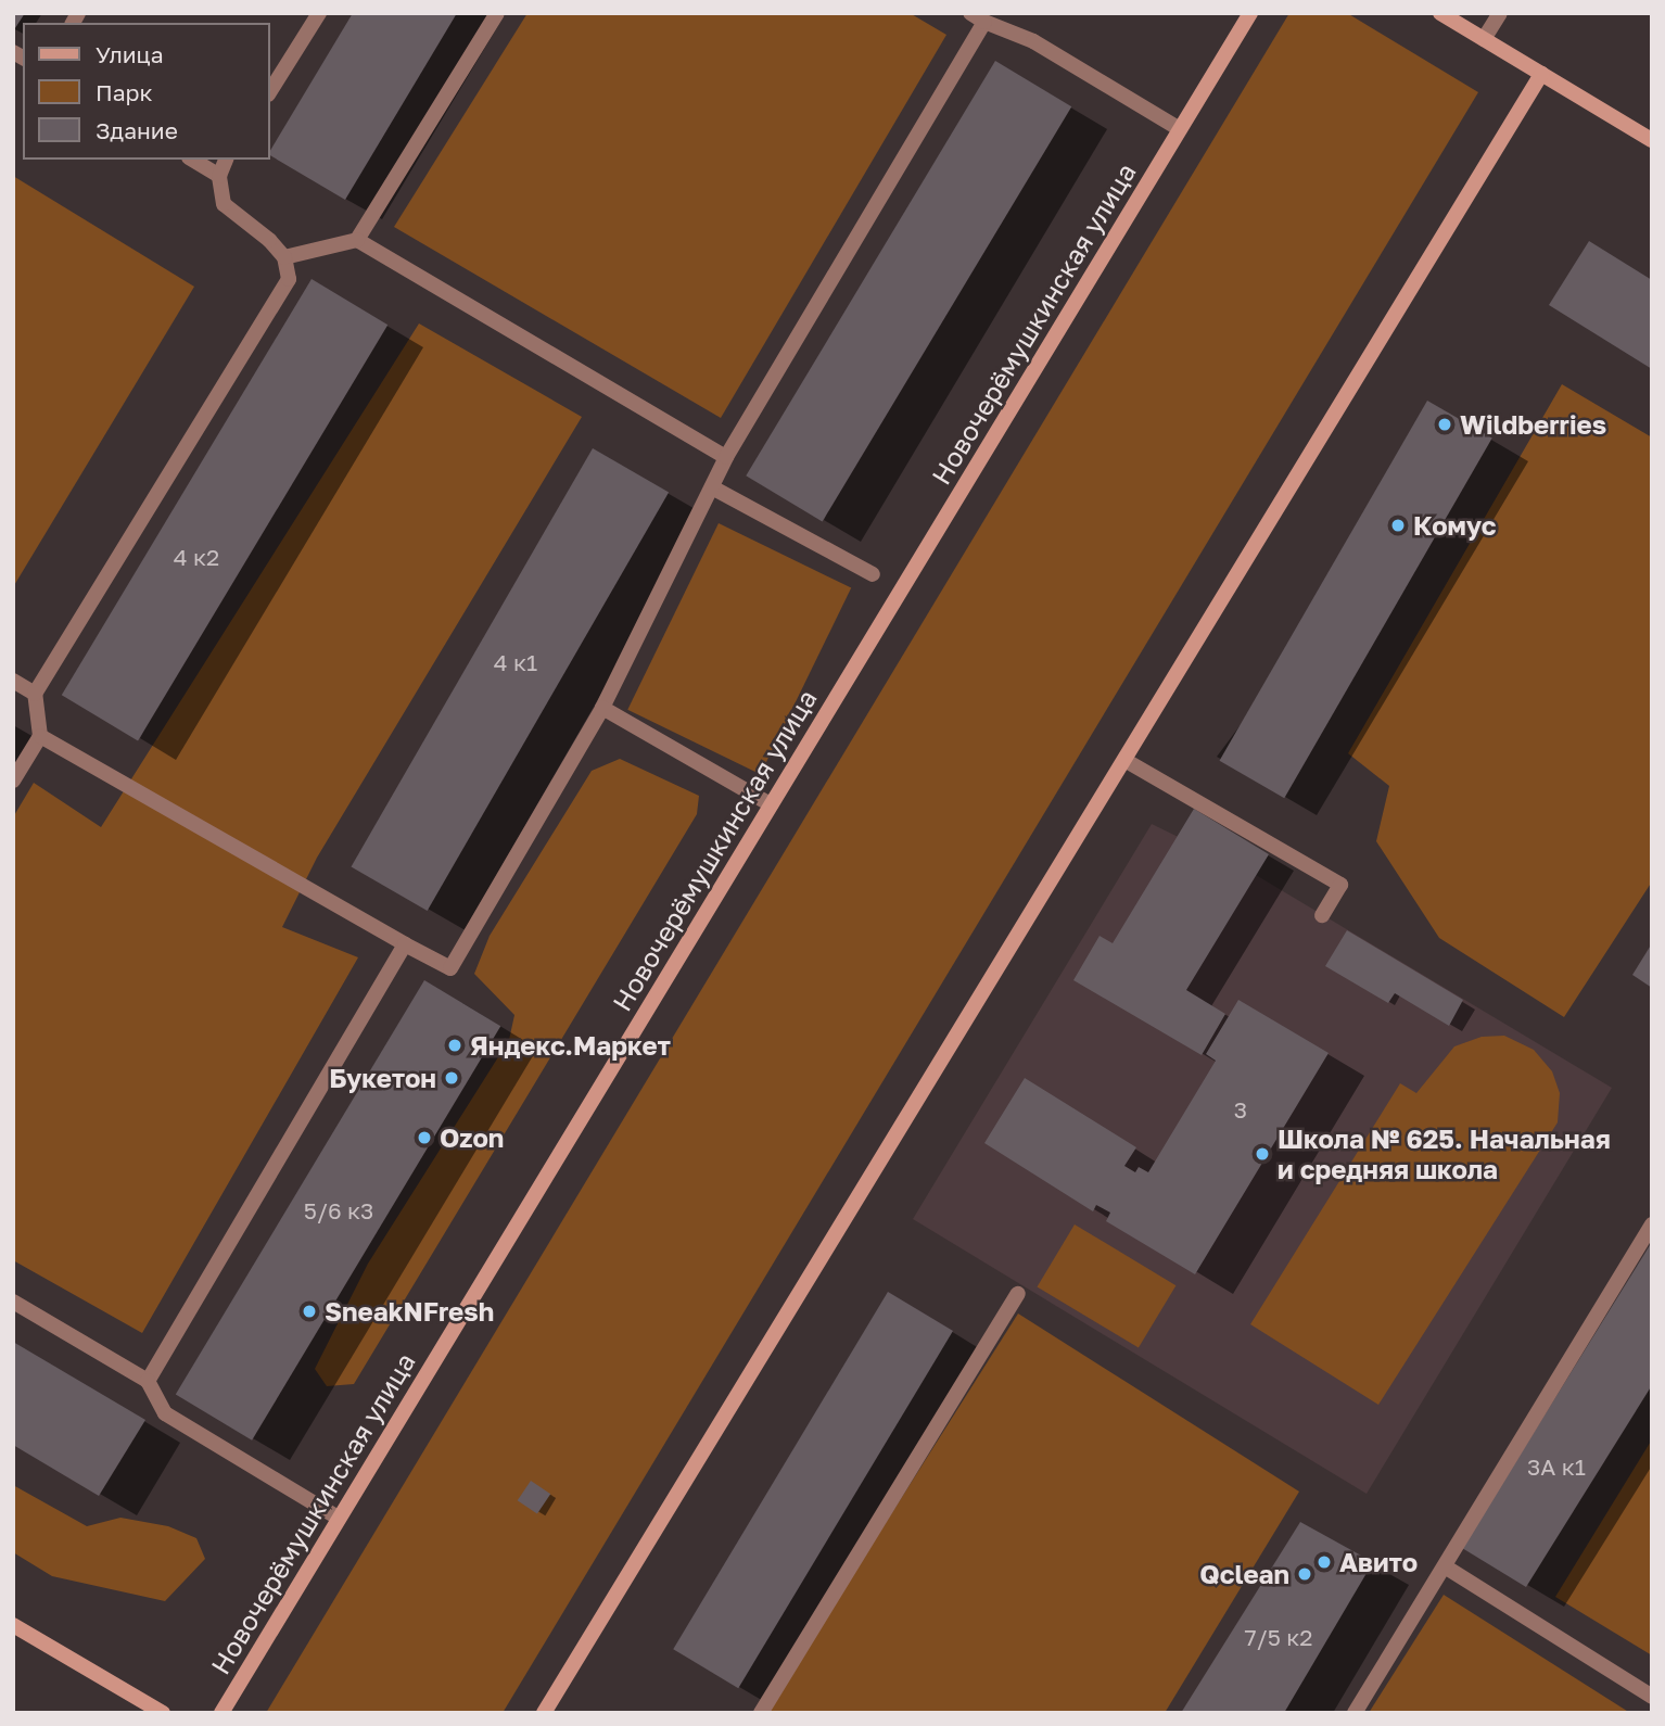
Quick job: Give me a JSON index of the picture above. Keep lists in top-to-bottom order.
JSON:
{
  "streets": {
    "street": ["Новочерёмушкинская улица"]
  },
  "places": [
    "Wildberries",
    "Комус",
    "Яндекс.Маркет",
    "Букетон",
    "Ozon",
    "Школа № 625. Начальная и средняя школа",
    "SneakNFresh",
    "Авито",
    "Qclean"
  ],
  "house_numbers": [
    "4 к2",
    "4 к1",
    "3",
    "5/6 к3",
    "3А к1",
    "7/5 к2"
  ],
  "legend": ["Улица", "Парк", "Здание"]
}
